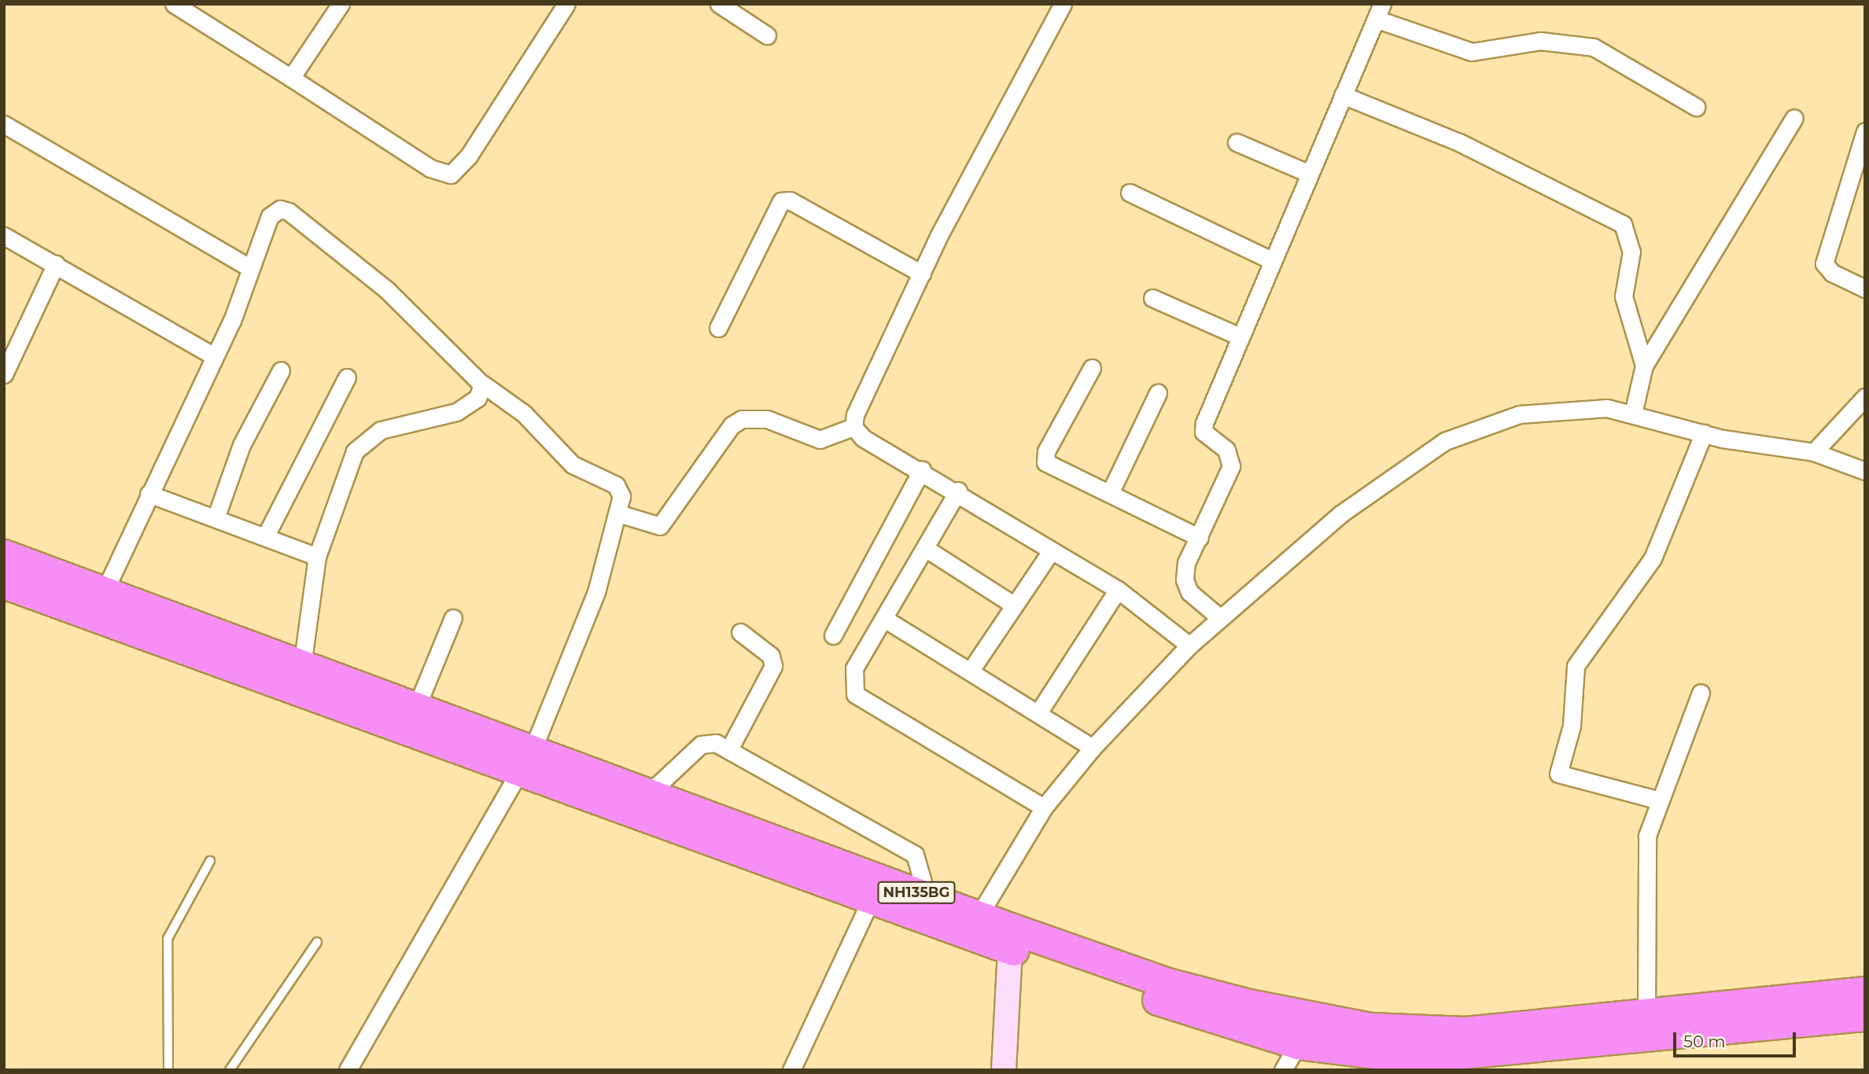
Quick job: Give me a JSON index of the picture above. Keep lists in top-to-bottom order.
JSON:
{
  "streets": {
    "highway": ["NH135BG"]
  },
  "scale_bar": "50 m"
}
